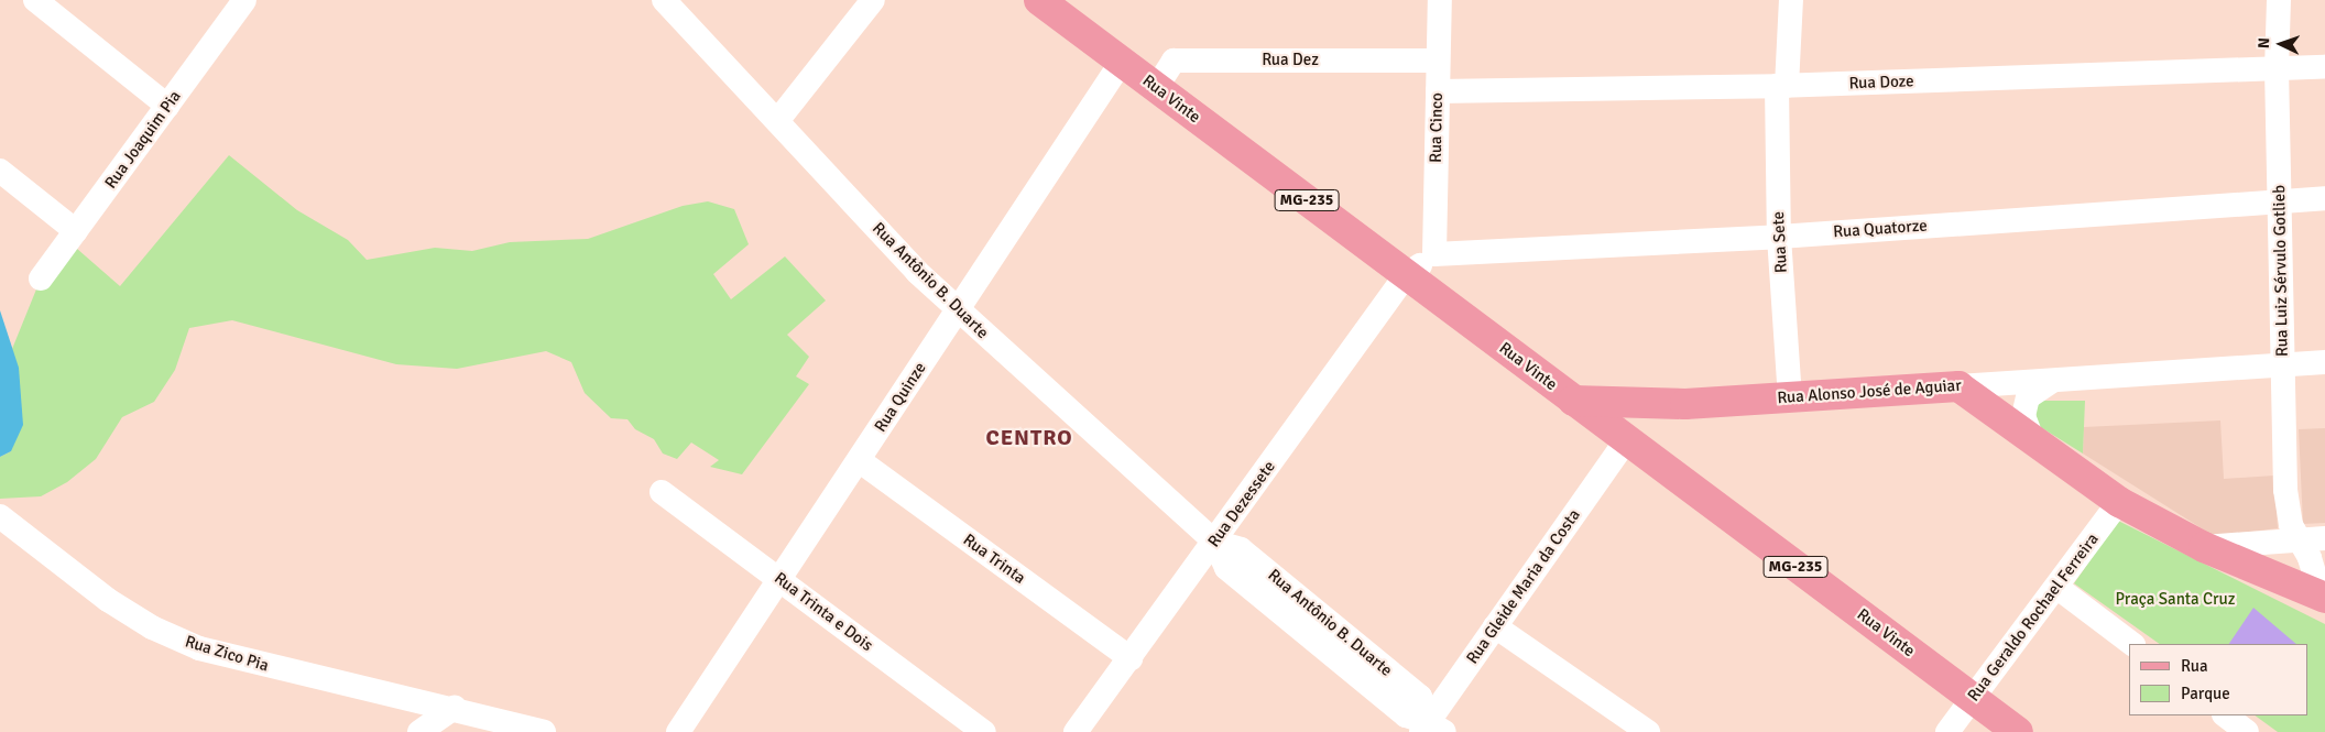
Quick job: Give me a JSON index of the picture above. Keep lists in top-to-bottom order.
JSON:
{
  "streets": {
    "main road": ["Rua Vinte", "MG-235", "Rua Alonso José de Aguiar"],
    "street": [
      "Rua Dez",
      "Rua Doze",
      "Rua Cinco",
      "Rua Joaquim Pia",
      "Rua Quatorze",
      "Rua Sete",
      "Rua Luiz Sérvulo Gotlieb",
      "Rua Antônio B. Duarte",
      "Rua Quinze",
      "Rua Dezessete",
      "Rua Trinta",
      "Rua Gleide Maria da Costa",
      "Rua Trinta e Dois",
      "Rua Geraldo Rochael Ferreira",
      "Rua Zico Pia"
    ]
  },
  "crossings": [
    ["Rua Dez", "Rua Vinte"],
    ["Rua Dez", "Rua Cinco"],
    ["Rua Doze", "Rua Cinco"],
    ["Rua Doze", "Rua Sete"],
    ["Rua Doze", "Rua Luiz Sérvulo Gotlieb"],
    ["Rua Vinte", "Rua Alonso José de Aguiar"],
    ["Rua Vinte", "Rua Quinze"],
    ["Rua Vinte", "Rua Dezessete"],
    ["Rua Vinte", "Rua Gleide Maria da Costa"],
    ["Rua Vinte", "Rua Geraldo Rochael Ferreira"],
    ["Rua Cinco", "Rua Quatorze"],
    ["Rua Cinco", "Rua Dezessete"],
    ["Rua Quatorze", "Rua Sete"],
    ["Rua Quatorze", "Rua Luiz Sérvulo Gotlieb"],
    ["Rua Quatorze", "Rua Dezessete"],
    ["Rua Sete", "Rua Alonso José de Aguiar"],
    ["Rua Luiz Sérvulo Gotlieb", "Rua Alonso José de Aguiar"],
    ["Rua Antônio B. Duarte", "Rua Quinze"],
    ["Rua Antônio B. Duarte", "Rua Dezessete"],
    ["Rua Antônio B. Duarte", "Rua Gleide Maria da Costa"],
    ["Rua Quinze", "Rua Trinta"],
    ["Rua Quinze", "Rua Trinta e Dois"],
    ["Rua Dezessete", "Rua Trinta"]
  ],
  "districts": ["CENTRO"],
  "parks": ["Praça Santa Cruz"],
  "legend": ["Rua", "Parque"],
  "north": "left"
}
